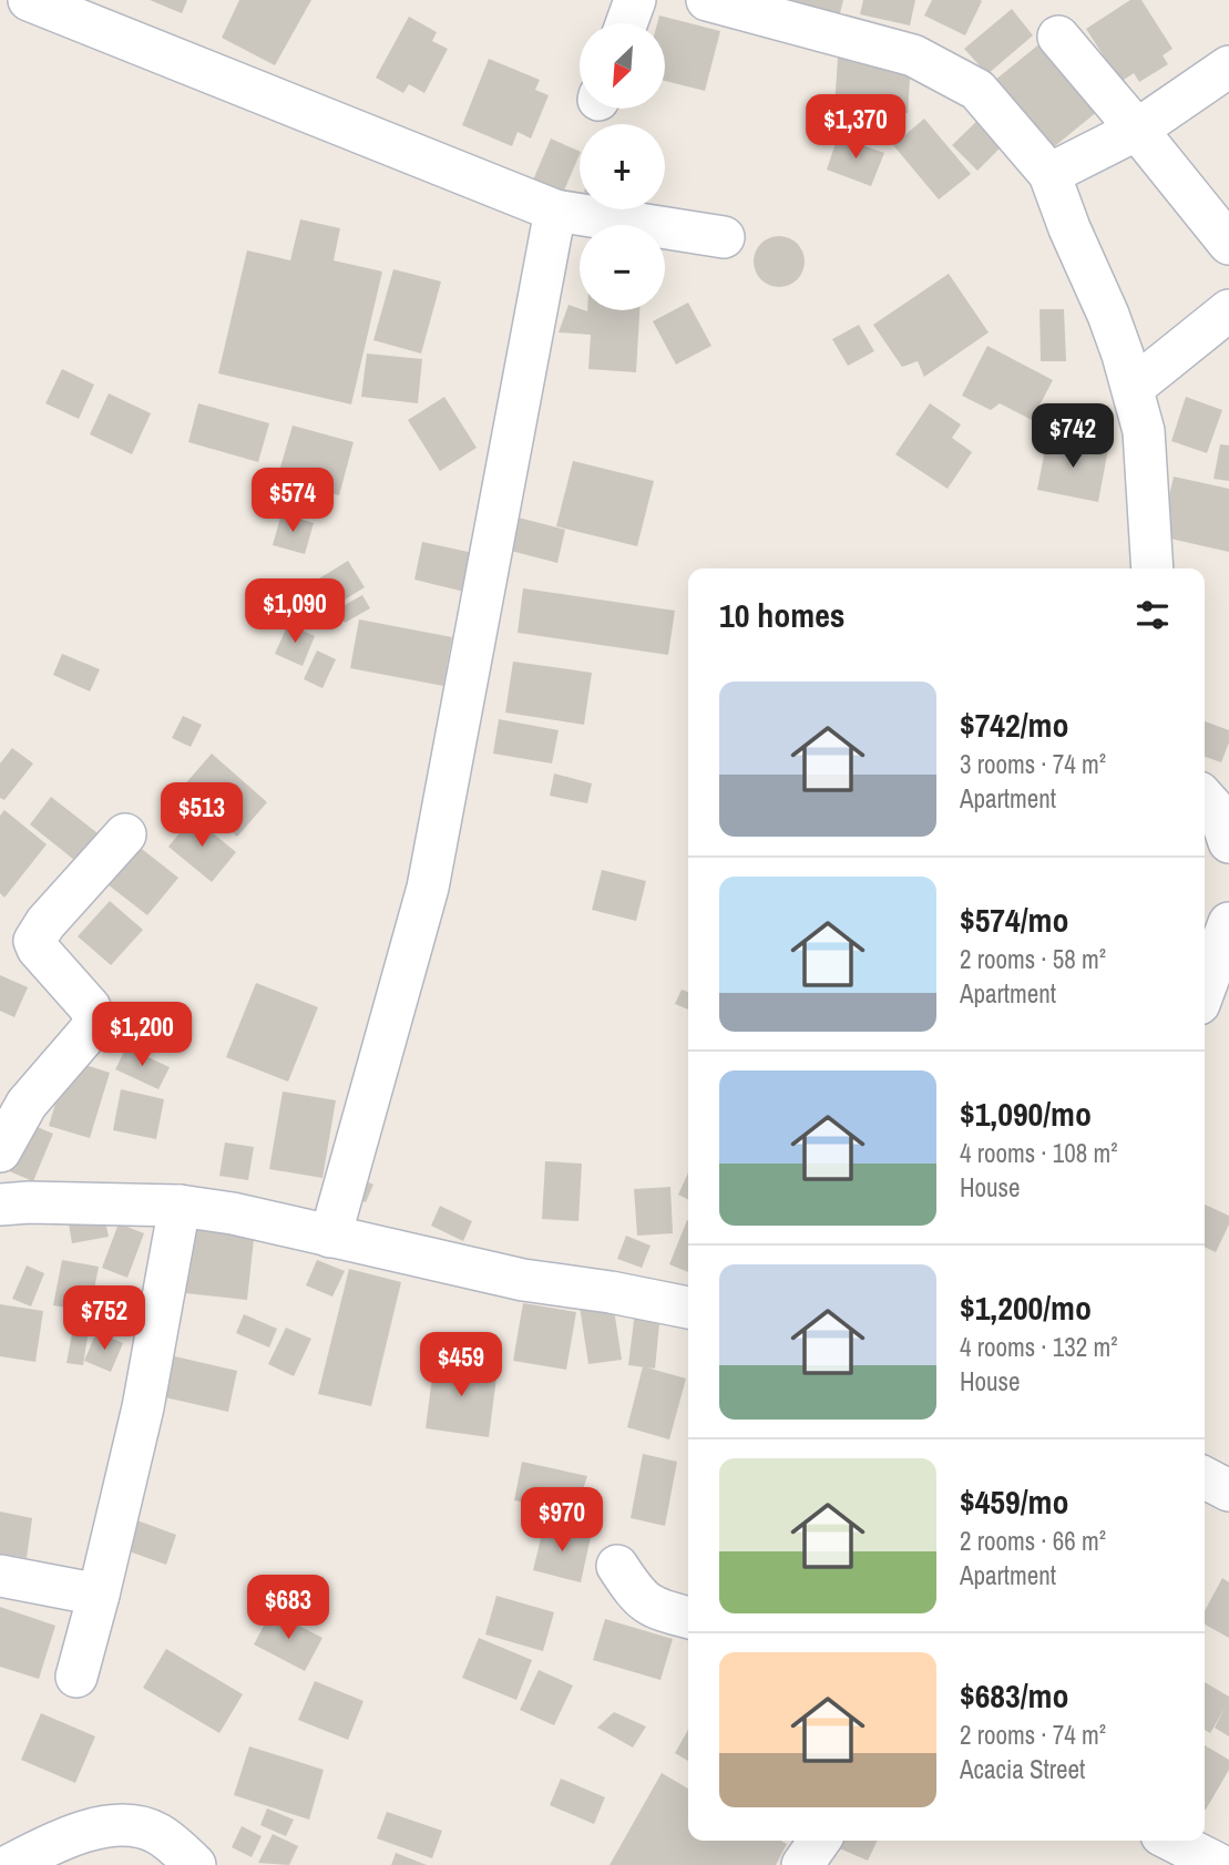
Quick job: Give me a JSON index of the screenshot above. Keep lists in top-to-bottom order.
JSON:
{
  "north": "bottom left",
  "page": {
    "map_buttons": ["+", "−"],
    "price": [
      "$1,370",
      "$742",
      "$574",
      "$1,090",
      "$513",
      "$1,200",
      "$752",
      "$459",
      "$970",
      "$683"
    ],
    "heading": "10 homes",
    "list": [
      {
        "name": "$742/mo",
        "note": "3 rooms · 74 m² · Apartment"
      },
      {
        "name": "$574/mo",
        "note": "2 rooms · 58 m² · Apartment"
      },
      {
        "name": "$1,090/mo",
        "note": "4 rooms · 108 m² · House"
      },
      {
        "name": "$1,200/mo",
        "note": "4 rooms · 132 m² · House"
      },
      {
        "name": "$459/mo",
        "note": "2 rooms · 66 m² · Apartment"
      },
      {
        "name": "$683/mo",
        "note": "2 rooms · 74 m² · Acacia Street"
      }
    ]
  }
}
